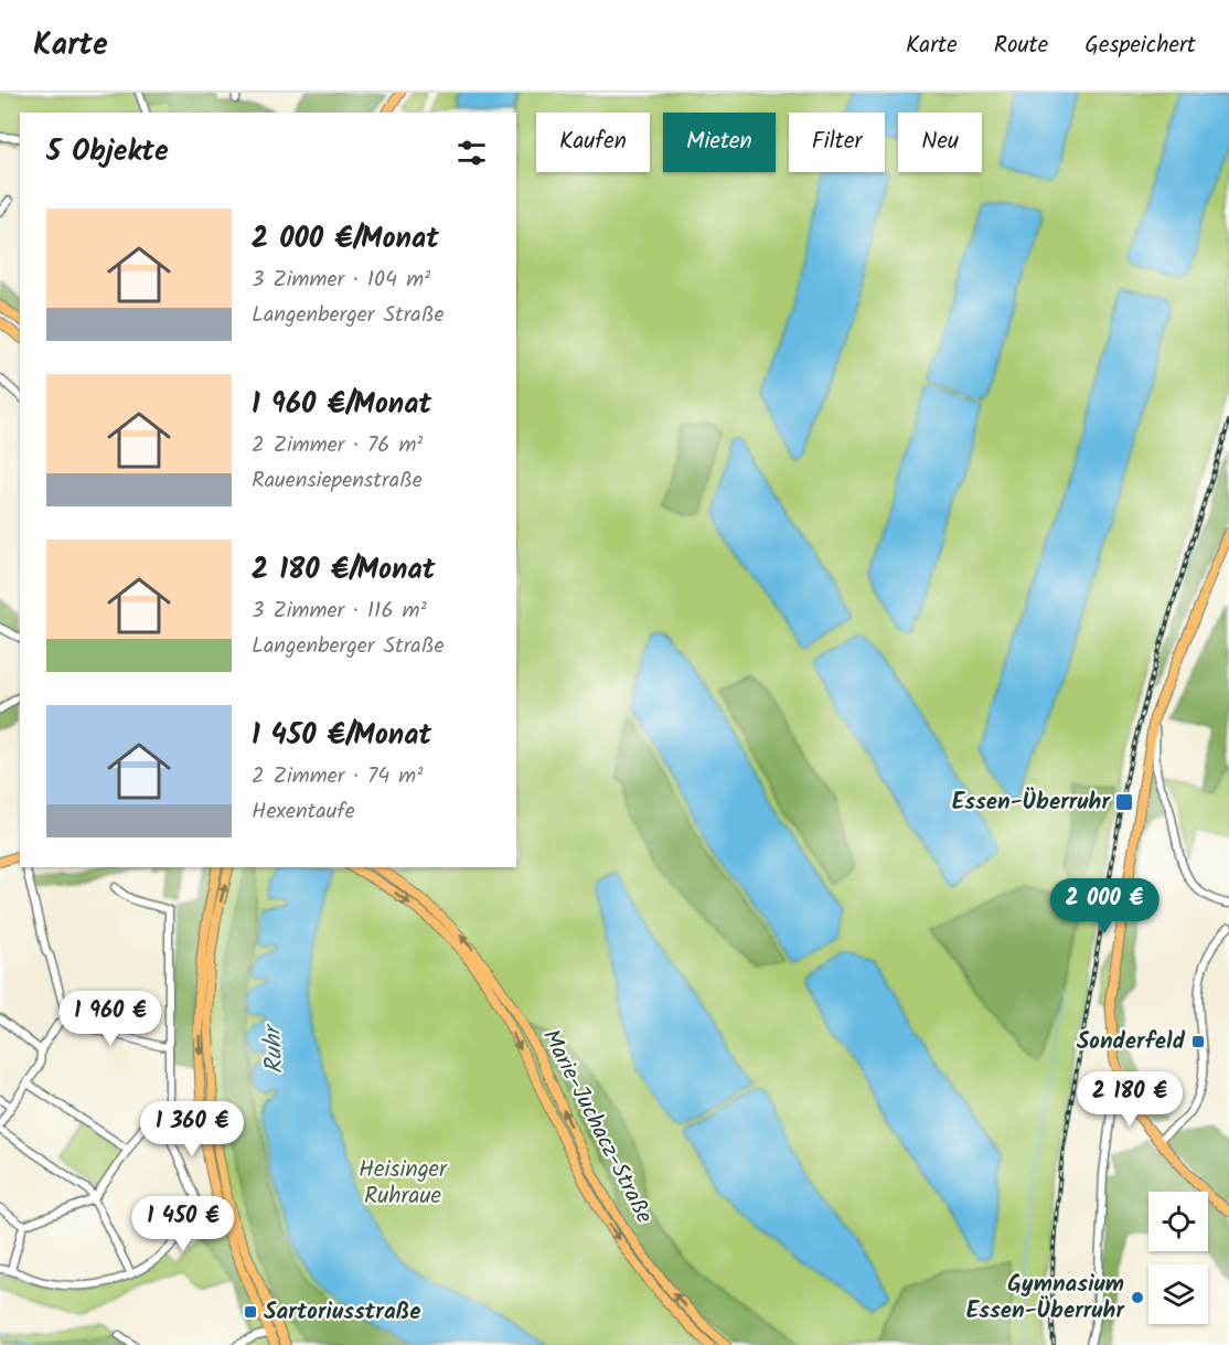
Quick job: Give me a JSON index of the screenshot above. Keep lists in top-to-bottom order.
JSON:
{
  "streets": {
    "main road": ["Marie-Juchacz-Straße"]
  },
  "water": ["Ruhr"],
  "parks": ["Heisinger Ruhraue"],
  "places": {
    "transit": ["Essen-Überruhr", "Sonderfeld", "Sartoriusstraße"],
    "other": ["Gymnasium Essen-Überruhr"]
  },
  "page": {
    "header": "Karte",
    "nav": ["Karte", "Route", "Gespeichert"],
    "chip": [
      "Kaufen",
      "Mieten",
      "Filter",
      "Neu"
    ],
    "heading": "5 Objekte",
    "list": [
      {
        "name": "2 000 €/Monat",
        "note": "3 Zimmer · 104 m² · Langenberger Straße"
      },
      {
        "name": "1 960 €/Monat",
        "note": "2 Zimmer · 76 m² · Rauensiepenstraße"
      },
      {
        "name": "2 180 €/Monat",
        "note": "3 Zimmer · 116 m² · Langenberger Straße"
      },
      {
        "name": "1 450 €/Monat",
        "note": "2 Zimmer · 74 m² · Hexentaufe"
      }
    ],
    "price": [
      "2 000 €",
      "1 960 €",
      "2 180 €",
      "1 360 €",
      "1 450 €"
    ]
  }
}
